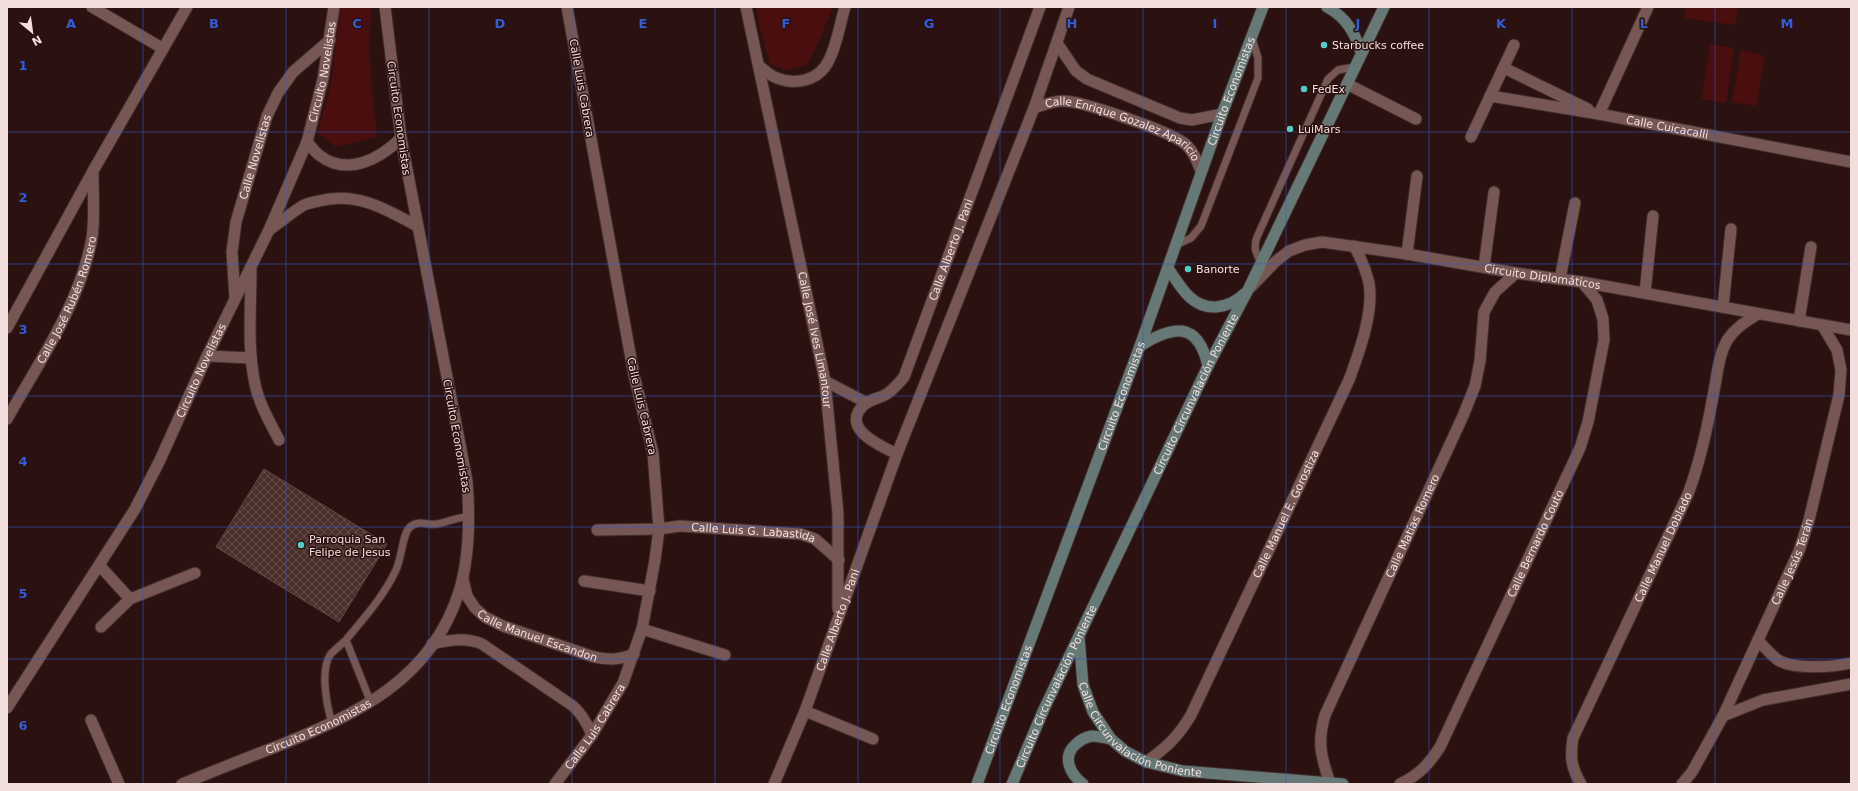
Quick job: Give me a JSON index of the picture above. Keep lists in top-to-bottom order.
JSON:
{
  "streets": {
    "main road": ["Circuito Economistas", "Circuito Circunvalación Poniente", "Calle Circunvalación Poniente"],
    "street": [
      "Circuito Novelistas",
      "Calle Luis Cabrera",
      "Calle Cuicacalli",
      "Calle Enrique Gozalez Aparicio",
      "Calle Novelistas",
      "Calle Alberto J. Pani",
      "Circuito Diplomáticos",
      "Calle José Rubén Romero",
      "Calle José Ives Limantour",
      "Calle Manuel E. Gorostiza",
      "Calle Matías Romero",
      "Calle Luis G. Labastida",
      "Calle Bernardo Couto",
      "Calle Manuel Doblado",
      "Calle Jesús Terán",
      "Calle Manuel Escandon"
    ]
  },
  "crossings": [
    ["Circuito Novelistas", "Calle Novelistas"],
    ["Calle Luis Cabrera", "Calle Luis G. Labastida"],
    ["Calle Luis Cabrera", "Calle Manuel Escandon"],
    ["Circuito Economistas", "Calle Enrique Gozalez Aparicio"],
    ["Circuito Economistas", "Calle Manuel Escandon"],
    ["Calle Enrique Gozalez Aparicio", "Calle Alberto J. Pani"],
    ["Calle Alberto J. Pani", "Calle José Ives Limantour"],
    ["Circuito Diplomáticos", "Circuito Circunvalación Poniente"],
    ["Circuito Diplomáticos", "Calle Manuel E. Gorostiza"],
    ["Circuito Diplomáticos", "Calle Matías Romero"],
    ["Circuito Diplomáticos", "Calle Bernardo Couto"],
    ["Circuito Diplomáticos", "Calle Manuel Doblado"],
    ["Circuito Diplomáticos", "Calle Jesús Terán"],
    ["Calle José Ives Limantour", "Calle Luis G. Labastida"],
    ["Circuito Circunvalación Poniente", "Calle Circunvalación Poniente"],
    ["Calle Manuel E. Gorostiza", "Calle Circunvalación Poniente"],
    ["Calle Matías Romero", "Calle Circunvalación Poniente"]
  ],
  "places": [
    "Starbucks coffee",
    "FedEx",
    "LuiMars",
    "Banorte",
    "Parroquia San Felipe de Jesus"
  ],
  "north": "bottom right",
  "grid": {
    "columns": [
      "A",
      "B",
      "C",
      "D",
      "E",
      "F",
      "G",
      "H",
      "I",
      "J",
      "K",
      "L",
      "M"
    ],
    "rows": [
      "1",
      "2",
      "3",
      "4",
      "5",
      "6"
    ]
  }
}
